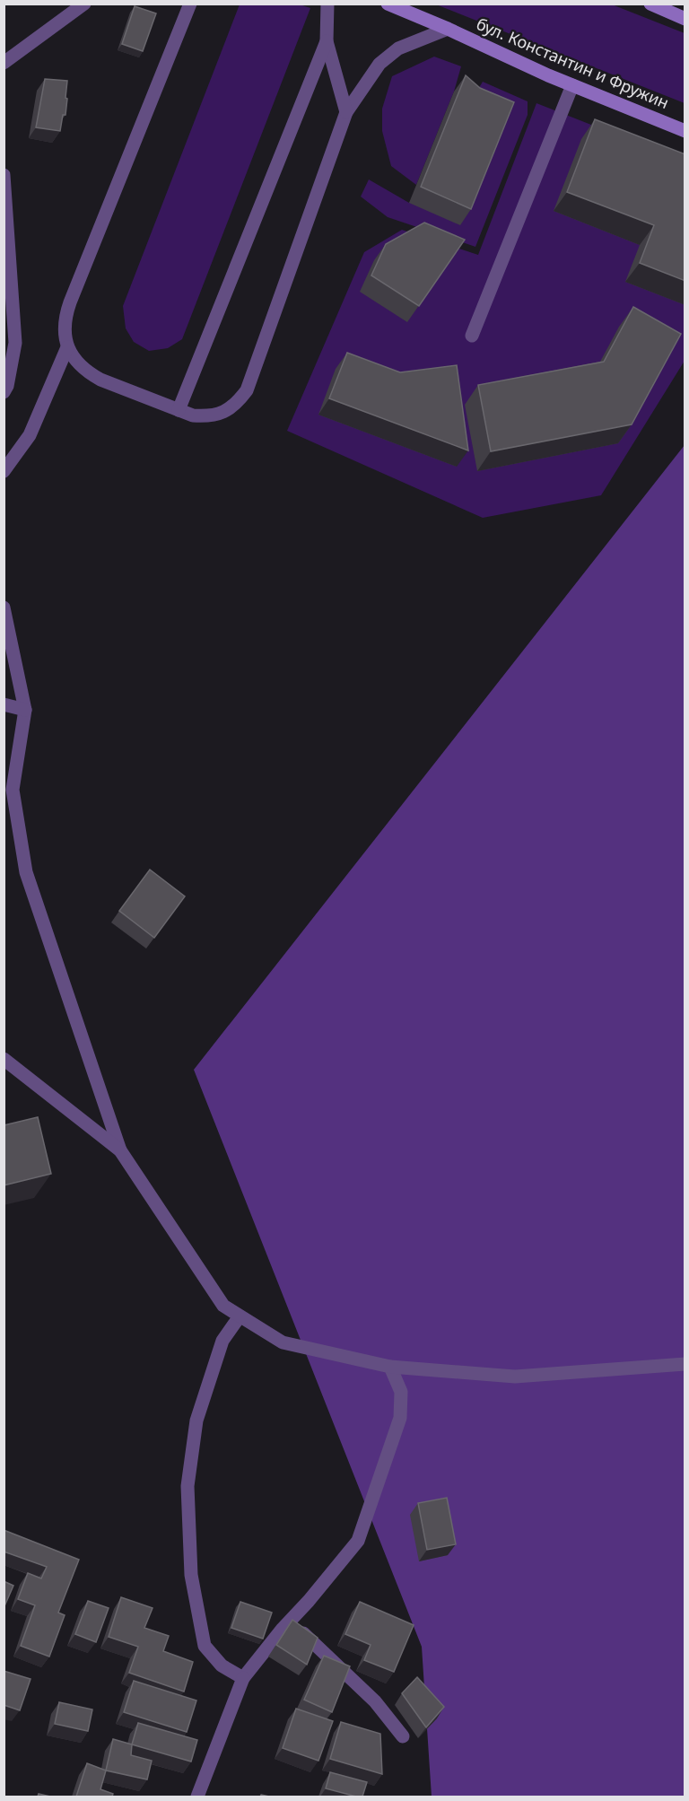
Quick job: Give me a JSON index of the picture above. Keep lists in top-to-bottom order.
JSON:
{
  "streets": {
    "street": ["бул. Константин и Фружин"]
  }
}
